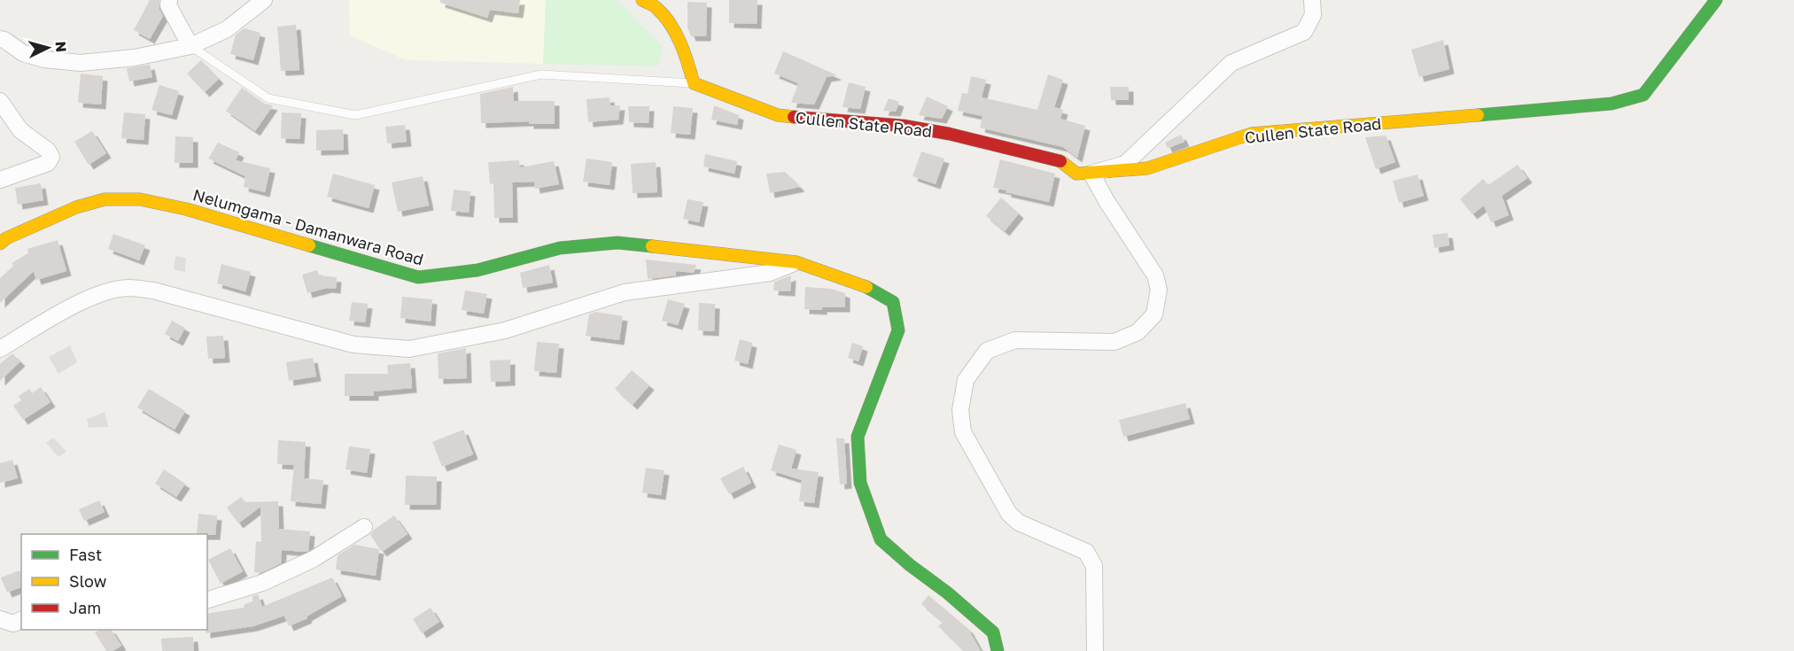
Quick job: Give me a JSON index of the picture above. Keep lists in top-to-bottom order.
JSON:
{
  "streets": {
    "street": ["Cullen State Road", "Nelumgama - Damanwara Road"]
  },
  "legend": ["Fast", "Slow", "Jam"],
  "north": "right"
}
